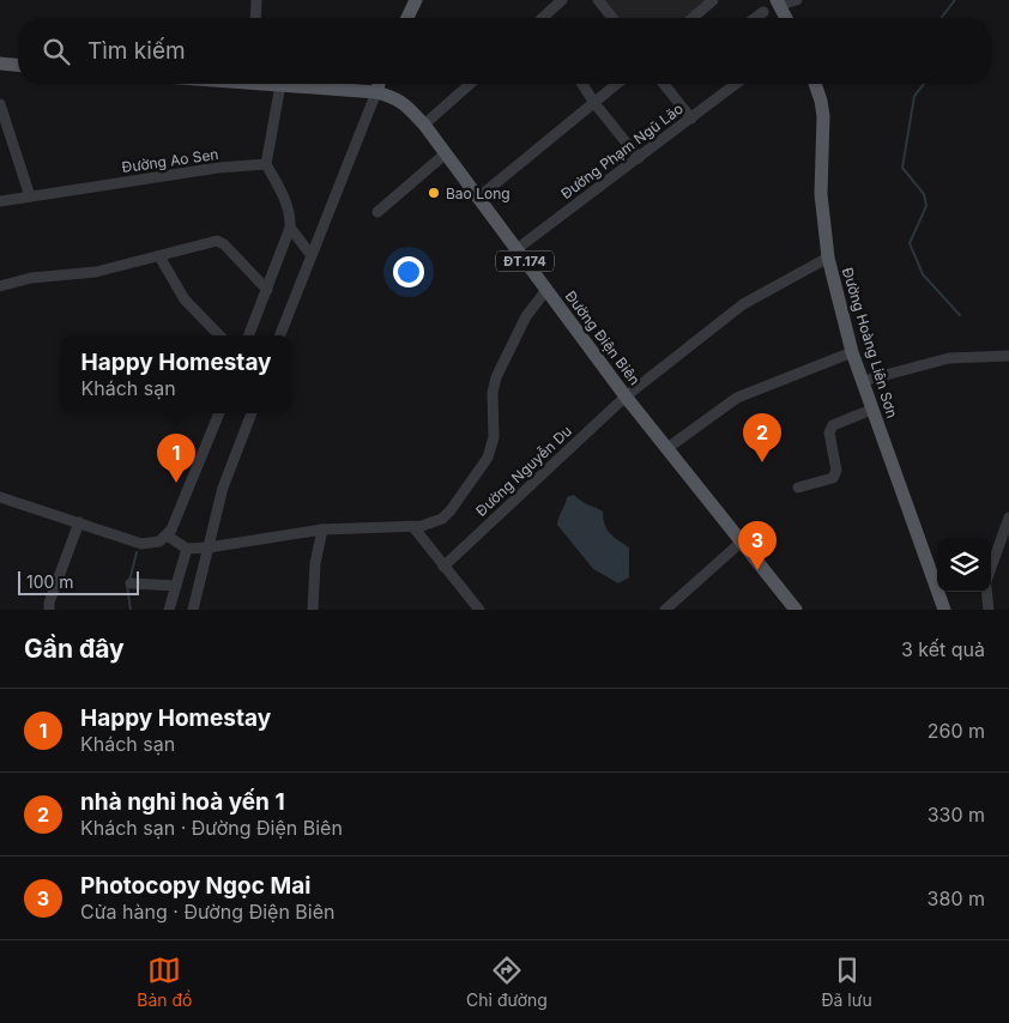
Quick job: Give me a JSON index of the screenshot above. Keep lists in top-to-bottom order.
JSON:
{
  "streets": {
    "main road": ["ĐT.174", "Đường Điện Biên", "Đường Hoàng Liên Sơn"],
    "street": ["Đường Phạm Ngũ Lão", "Đường Ao Sen", "Đường Nguyễn Du"]
  },
  "crossings": [
    ["Đường Phạm Ngũ Lão", "Đường Điện Biên"],
    ["Đường Điện Biên", "Đường Nguyễn Du"],
    ["Đường Hoàng Liên Sơn", "Đường Nguyễn Du"]
  ],
  "places": ["Bao Long"],
  "scale_bar": "100 m",
  "page": {
    "search": "Tìm kiếm",
    "popup": ["Happy Homestay", "Khách sạn"],
    "pins": ["2", "1", "3"],
    "scale": "100 m",
    "heading": ["Gần đây", "3 kết quả"],
    "list": [
      {
        "mark": "1",
        "name": "Happy Homestay",
        "note": "Khách sạn",
        "value": "260 m"
      },
      {
        "mark": "2",
        "name": "nhà nghỉ hoà yến 1",
        "note": "Khách sạn · Đường Điện Biên",
        "value": "330 m"
      },
      {
        "mark": "3",
        "name": "Photocopy Ngọc Mai",
        "note": "Cửa hàng · Đường Điện Biên",
        "value": "380 m"
      }
    ],
    "nav": ["Bản đồ", "Chỉ đường", "Đã lưu"]
  }
}
